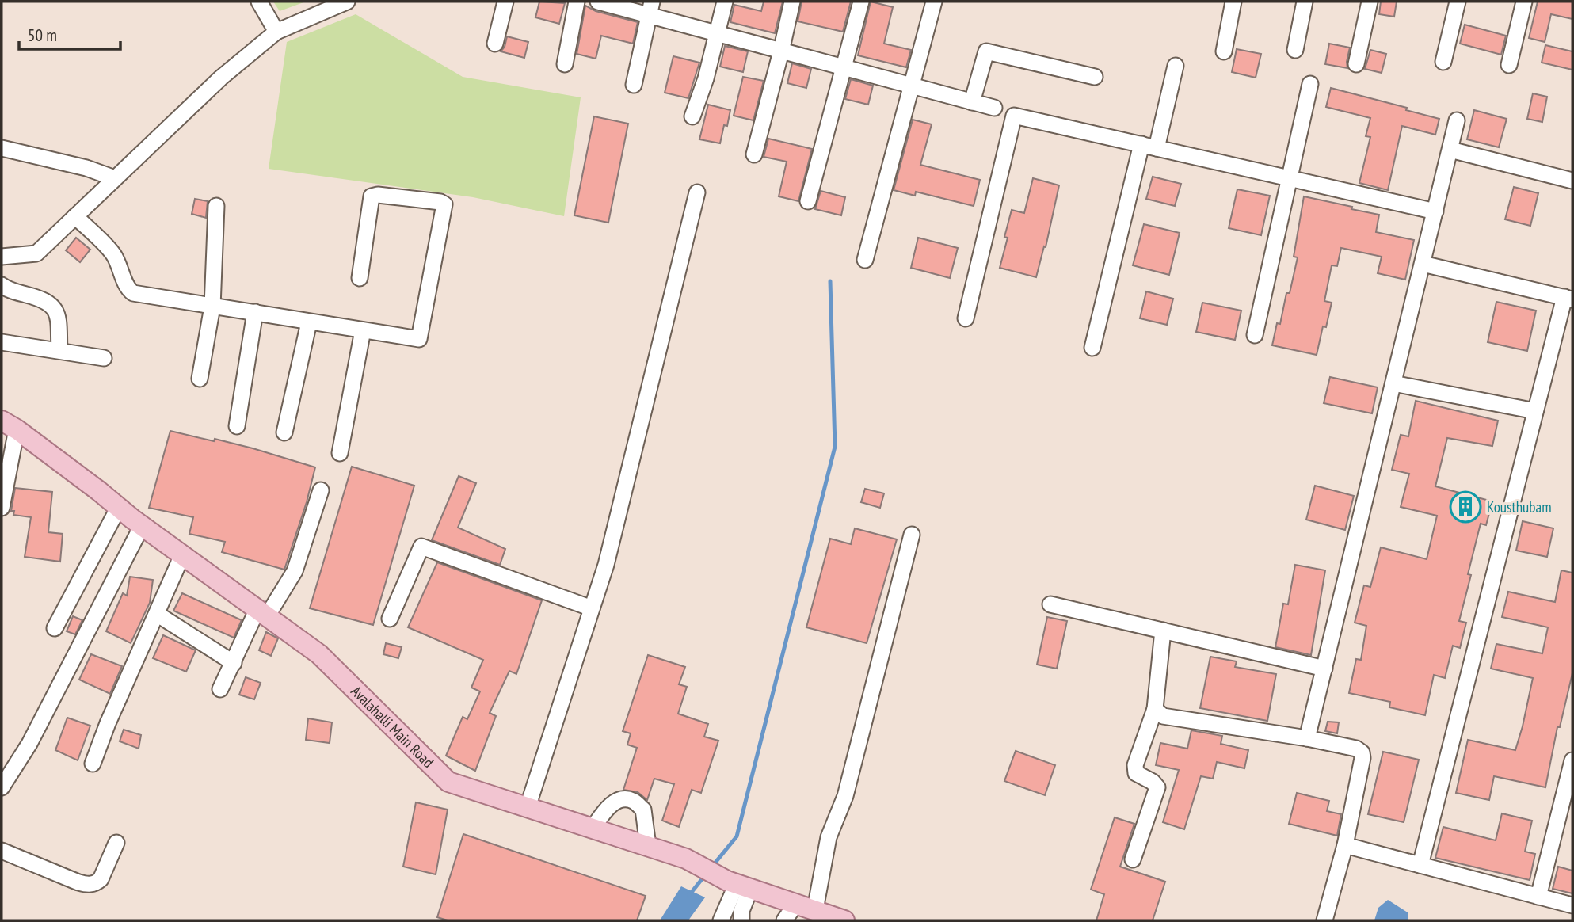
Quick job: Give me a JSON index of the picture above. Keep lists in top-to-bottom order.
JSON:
{
  "streets": {
    "main road": ["Avalahalli Main Road"]
  },
  "places": {
    "building": ["Kousthubam"]
  },
  "scale_bar": "50 m"
}
